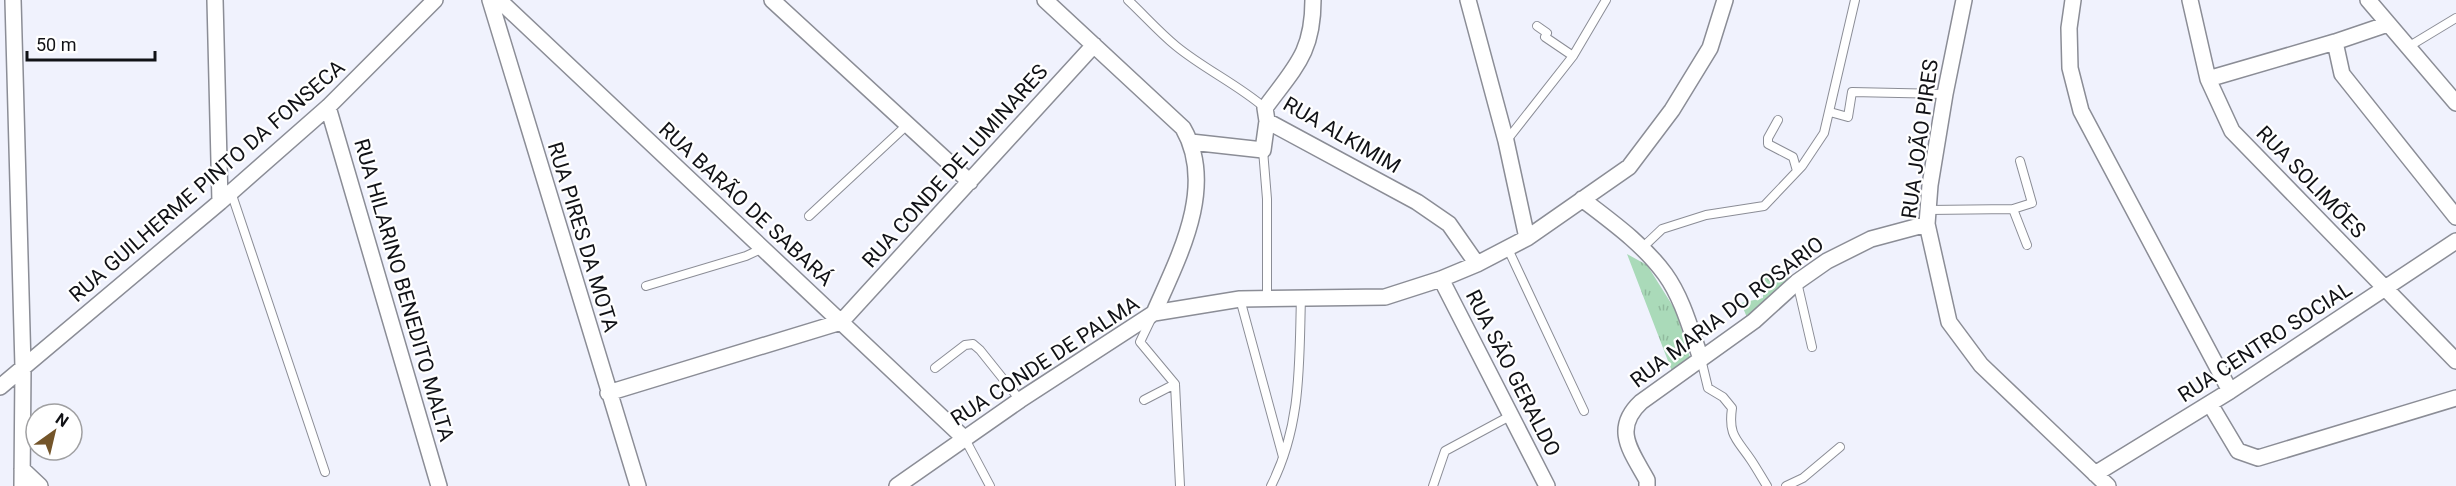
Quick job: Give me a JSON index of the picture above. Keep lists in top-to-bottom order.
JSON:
{
  "streets": {
    "street": [
      "RUA ALKIMIM",
      "RUA JOÃO PIRES",
      "RUA CONDE DE LUMINARES",
      "RUA GUILHERME PINTO DA FONSECA",
      "RUA SOLIMÕES",
      "RUA BARÃO DE SABARÁ",
      "RUA PIRES DA MOTA",
      "RUA HILARINO BENEDITO MALTA",
      "RUA MARIA DO ROSARIO",
      "RUA CENTRO SOCIAL",
      "RUA CONDE DE PALMA",
      "RUA SÃO GERALDO"
    ]
  },
  "crossings": [
    ["RUA ALKIMIM", "RUA CONDE DE PALMA"],
    ["RUA JOÃO PIRES", "RUA MARIA DO ROSARIO"],
    ["RUA JOÃO PIRES", "RUA CENTRO SOCIAL"],
    ["RUA CONDE DE LUMINARES", "RUA BARÃO DE SABARÁ"],
    ["RUA GUILHERME PINTO DA FONSECA", "RUA HILARINO BENEDITO MALTA"],
    ["RUA SOLIMÕES", "RUA CENTRO SOCIAL"],
    ["RUA BARÃO DE SABARÁ", "RUA CONDE DE PALMA"],
    ["RUA CONDE DE PALMA", "RUA SÃO GERALDO"]
  ],
  "scale_bar": "50 m",
  "north": "top right"
}
